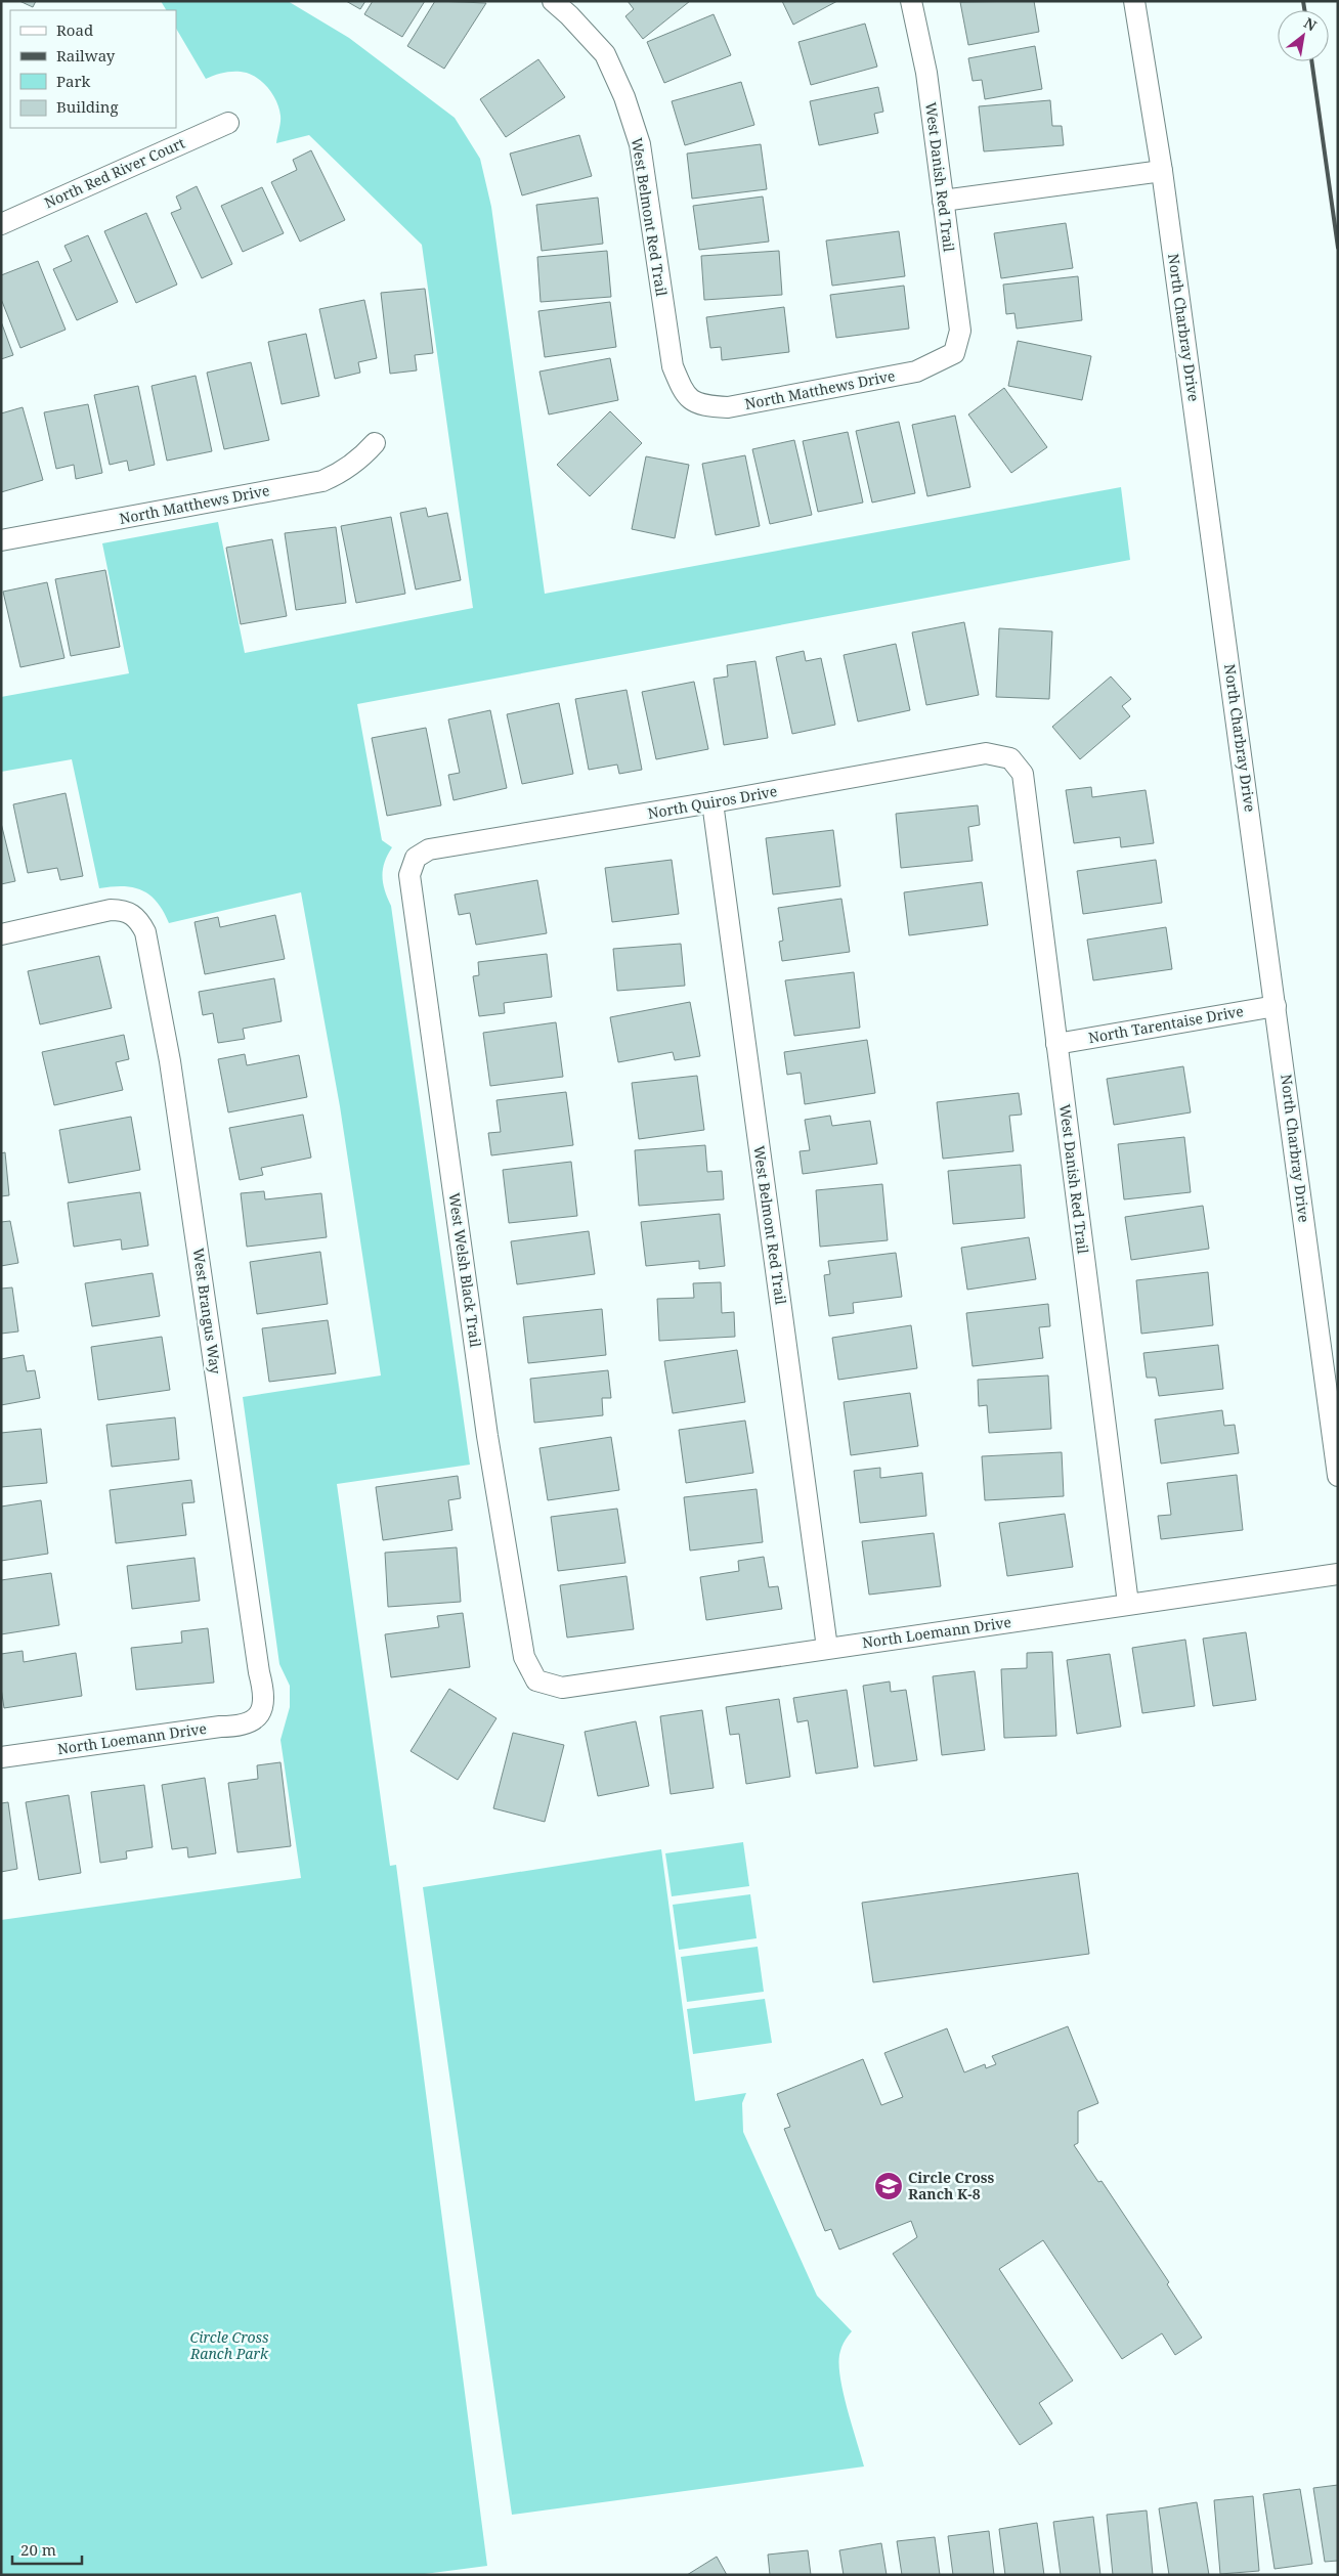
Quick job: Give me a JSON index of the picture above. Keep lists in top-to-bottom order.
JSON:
{
  "streets": {
    "street": [
      "North Red River Court",
      "West Danish Red Trail",
      "West Belmont Red Trail",
      "North Charbray Drive",
      "North Matthews Drive",
      "North Quiros Drive",
      "North Tarentaise Drive",
      "West Welsh Black Trail",
      "West Brangus Way",
      "North Loemann Drive"
    ]
  },
  "crossings": [
    ["West Danish Red Trail", "North Matthews Drive"],
    ["West Danish Red Trail", "North Quiros Drive"],
    ["West Danish Red Trail", "North Tarentaise Drive"],
    ["West Danish Red Trail", "North Loemann Drive"],
    ["West Belmont Red Trail", "North Matthews Drive"],
    ["West Belmont Red Trail", "North Quiros Drive"],
    ["West Belmont Red Trail", "North Loemann Drive"],
    ["North Charbray Drive", "North Tarentaise Drive"],
    ["North Quiros Drive", "West Welsh Black Trail"],
    ["West Welsh Black Trail", "North Loemann Drive"],
    ["West Brangus Way", "North Loemann Drive"]
  ],
  "parks": ["Circle Cross Ranch Park"],
  "places": {
    "school or university": ["Circle Cross Ranch K-8"]
  },
  "legend": [
    "Road",
    "Railway",
    "Park",
    "Building"
  ],
  "scale_bar": "20 m",
  "north": "top right"
}
